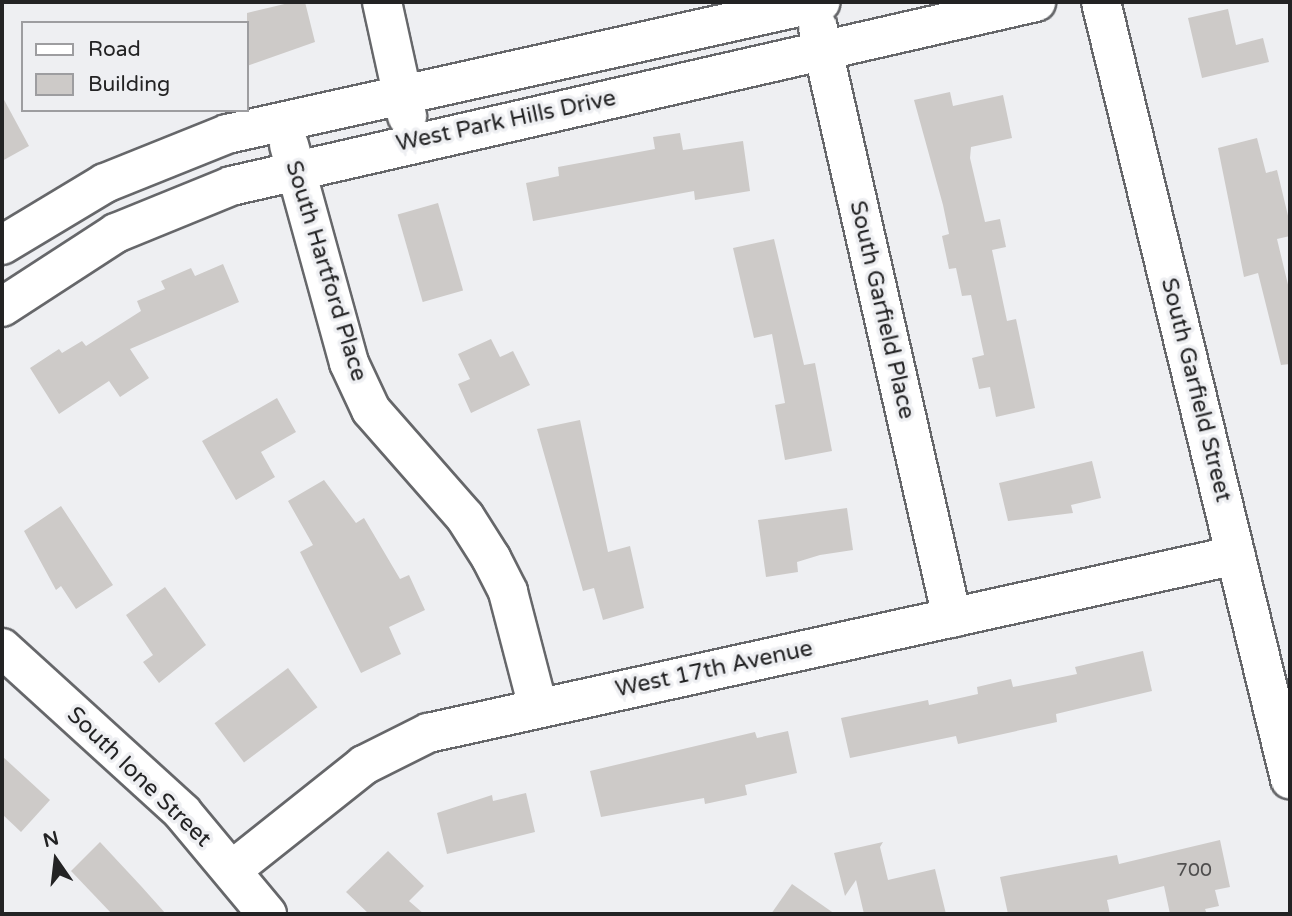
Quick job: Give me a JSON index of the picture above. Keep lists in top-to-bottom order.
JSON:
{
  "streets": {
    "street": [
      "West Park Hills Drive",
      "South Hartford Place",
      "South Garfield Place",
      "South Garfield Street",
      "West 17th Avenue",
      "South Ione Street"
    ]
  },
  "crossings": [
    ["West Park Hills Drive", "South Hartford Place"],
    ["West Park Hills Drive", "South Garfield Place"],
    ["South Hartford Place", "West 17th Avenue"],
    ["South Garfield Place", "West 17th Avenue"],
    ["South Garfield Street", "West 17th Avenue"],
    ["West 17th Avenue", "South Ione Street"]
  ],
  "house_numbers": ["700"],
  "legend": ["Road", "Building"],
  "north": "top"
}
